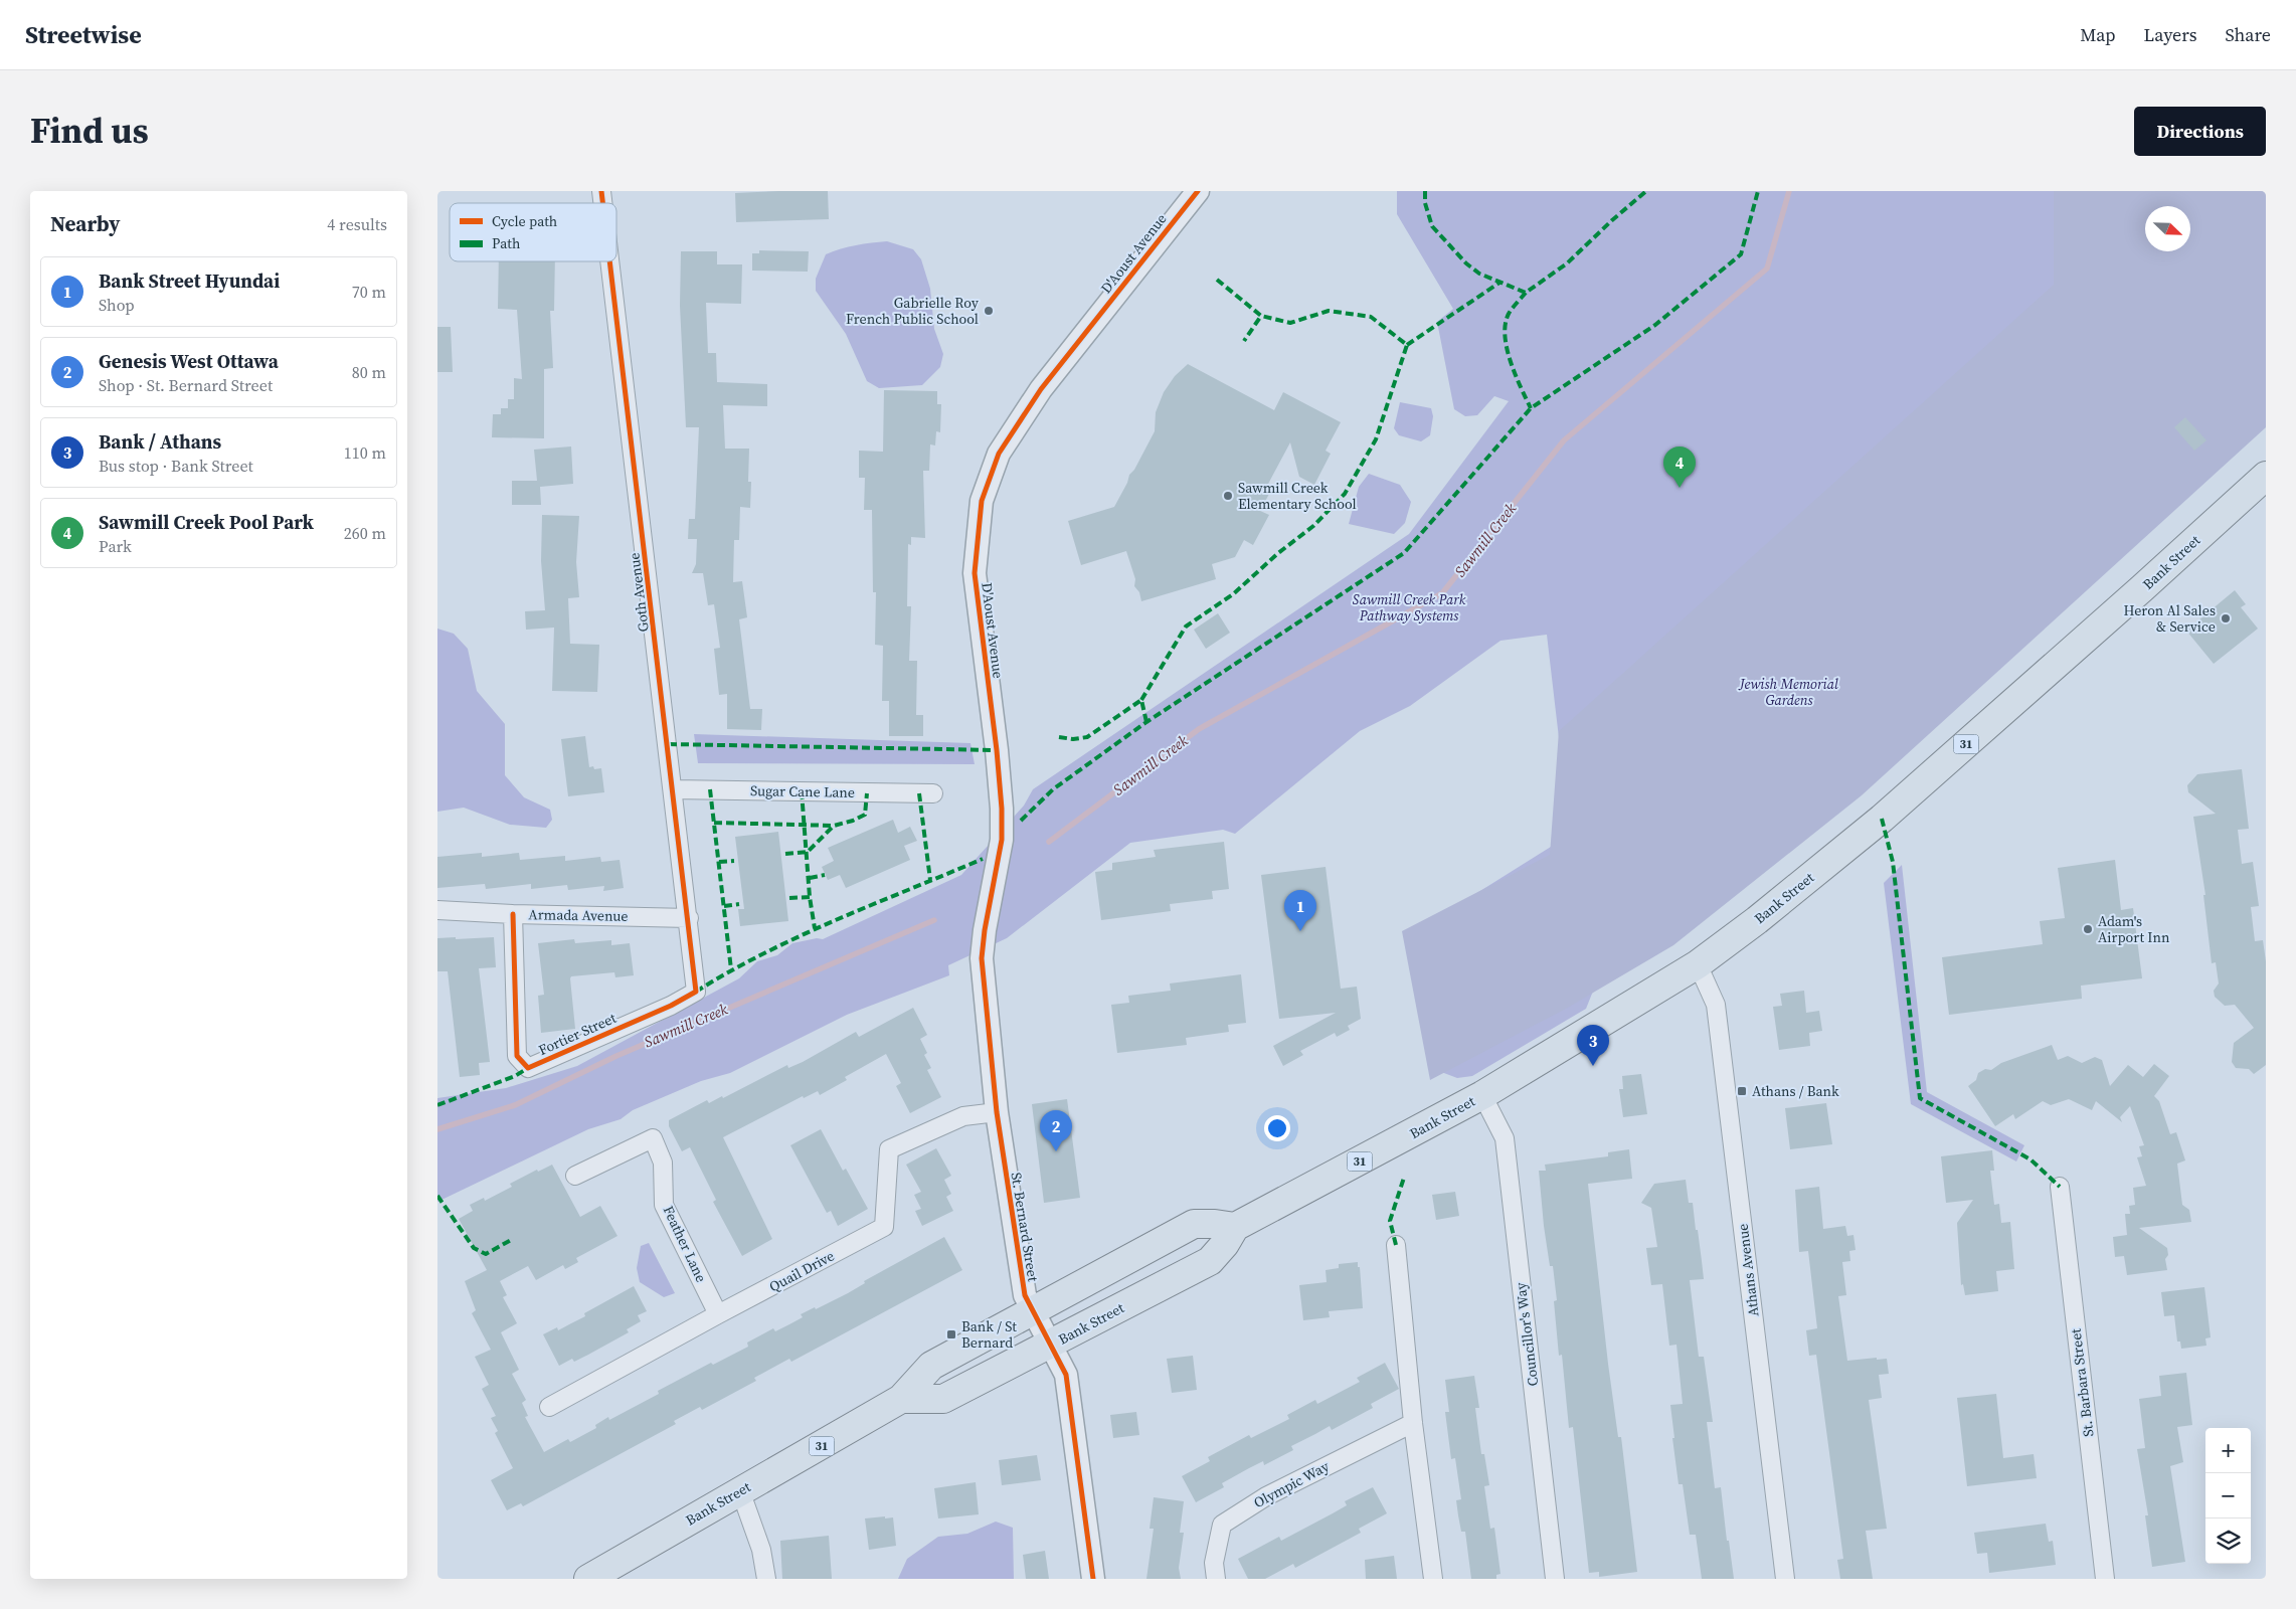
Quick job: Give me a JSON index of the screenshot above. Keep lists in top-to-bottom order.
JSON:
{
  "streets": {
    "main road": ["Bank Street", "31"],
    "street": [
      "D'Aoust Avenue",
      "Goth Avenue",
      "Sugar Cane Lane",
      "Armada Avenue",
      "Fortier Street",
      "St. Bernard Street",
      "Feather Lane",
      "Athans Avenue",
      "Quail Drive",
      "Councillor's Way",
      "St. Barbara Street",
      "Olympic Way"
    ]
  },
  "crossings": [
    ["D'Aoust Avenue", "St. Bernard Street"],
    ["Bank Street", "St. Bernard Street"],
    ["Bank Street", "Athans Avenue"],
    ["Bank Street", "Councillor's Way"],
    ["Goth Avenue", "Sugar Cane Lane"],
    ["Goth Avenue", "Armada Avenue"],
    ["Goth Avenue", "Fortier Street"],
    ["Armada Avenue", "Fortier Street"],
    ["St. Bernard Street", "Quail Drive"],
    ["Feather Lane", "Quail Drive"]
  ],
  "water": ["Sawmill Creek"],
  "parks": ["Sawmill Creek Park Pathway Systems", "Jewish Memorial Gardens"],
  "places": {
    "other": [
      "Gabrielle Roy French Public School",
      "Sawmill Creek Elementary School",
      "Heron Al Sales & Service",
      "Adam's Airport Inn"
    ],
    "transit": ["Athans / Bank", "Bank / St Bernard"]
  },
  "legend": ["Cycle path", "Path"],
  "north": "bottom right",
  "page": {
    "header": "Streetwise",
    "nav": ["Map", "Layers", "Share"],
    "title": "Find us",
    "buttons": "Directions",
    "heading": ["Nearby", "4 results"],
    "list": [
      {
        "mark": "1",
        "name": "Bank Street Hyundai",
        "note": "Shop",
        "value": "70 m"
      },
      {
        "mark": "2",
        "name": "Genesis West Ottawa",
        "note": "Shop · St. Bernard Street",
        "value": "80 m"
      },
      {
        "mark": "3",
        "name": "Bank / Athans",
        "note": "Bus stop · Bank Street",
        "value": "110 m"
      },
      {
        "mark": "4",
        "name": "Sawmill Creek Pool Park",
        "note": "Park",
        "value": "260 m"
      }
    ],
    "pins": [
      "4",
      "1",
      "3",
      "2"
    ],
    "map_buttons": ["+", "−"]
  }
}
